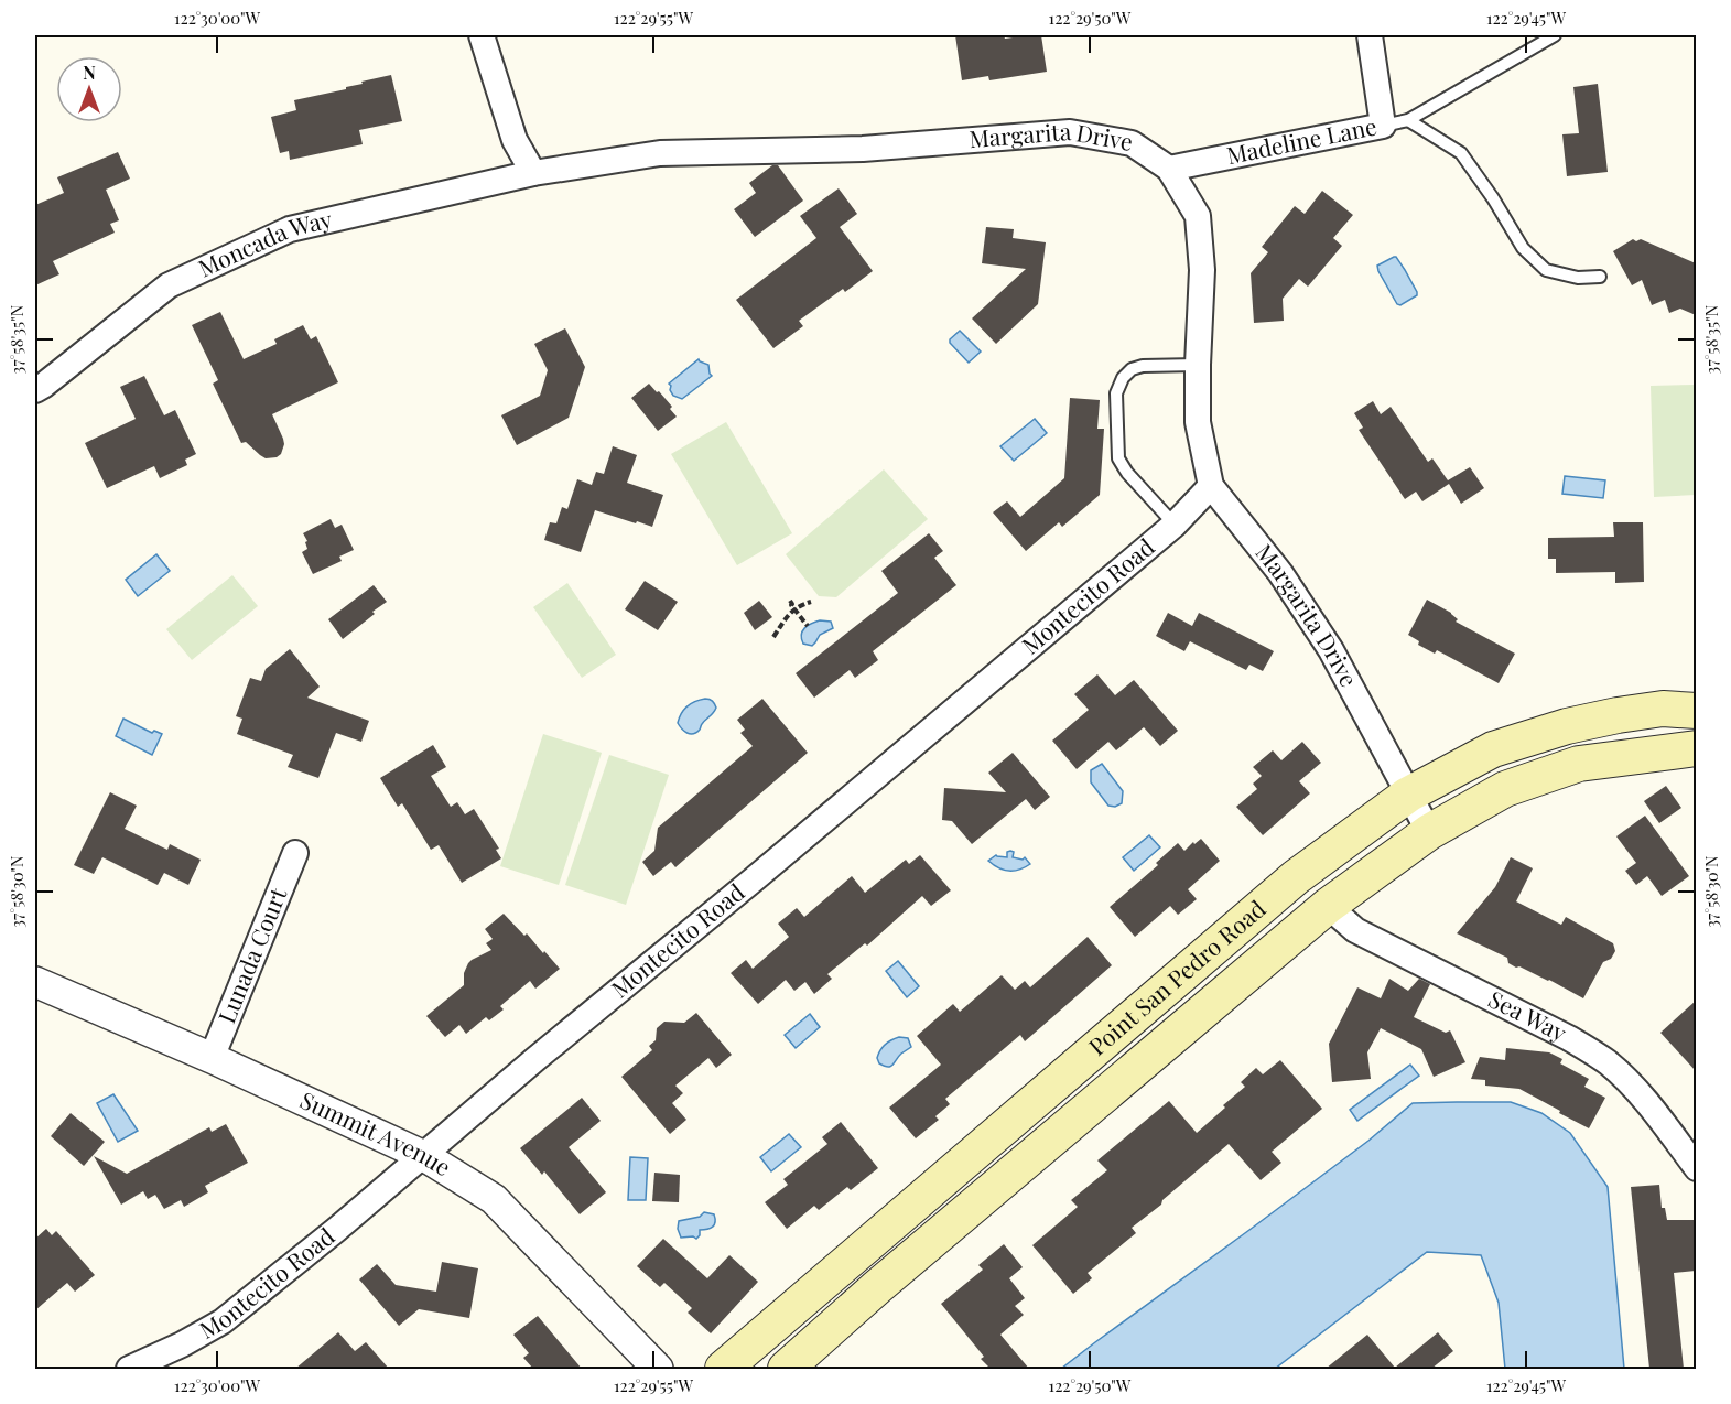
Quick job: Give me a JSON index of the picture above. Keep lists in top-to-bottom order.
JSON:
{
  "streets": {
    "main road": ["Point San Pedro Road"],
    "street": [
      "Madeline Lane",
      "Margarita Drive",
      "Moncada Way",
      "Montecito Road",
      "Lunada Court",
      "Sea Way",
      "Summit Avenue"
    ]
  },
  "crossings": [
    ["Madeline Lane", "Margarita Drive"],
    ["Margarita Drive", "Moncada Way"],
    ["Margarita Drive", "Montecito Road"],
    ["Margarita Drive", "Point San Pedro Road"],
    ["Montecito Road", "Summit Avenue"],
    ["Lunada Court", "Summit Avenue"],
    ["Point San Pedro Road", "Sea Way"]
  ],
  "north": "top",
  "coordinates": [
    "122°30'00\"W",
    "122°29'55\"W",
    "122°29'50\"W",
    "122°29'45\"W",
    "37°58'35\"N",
    "37°58'30\"N"
  ]
}
